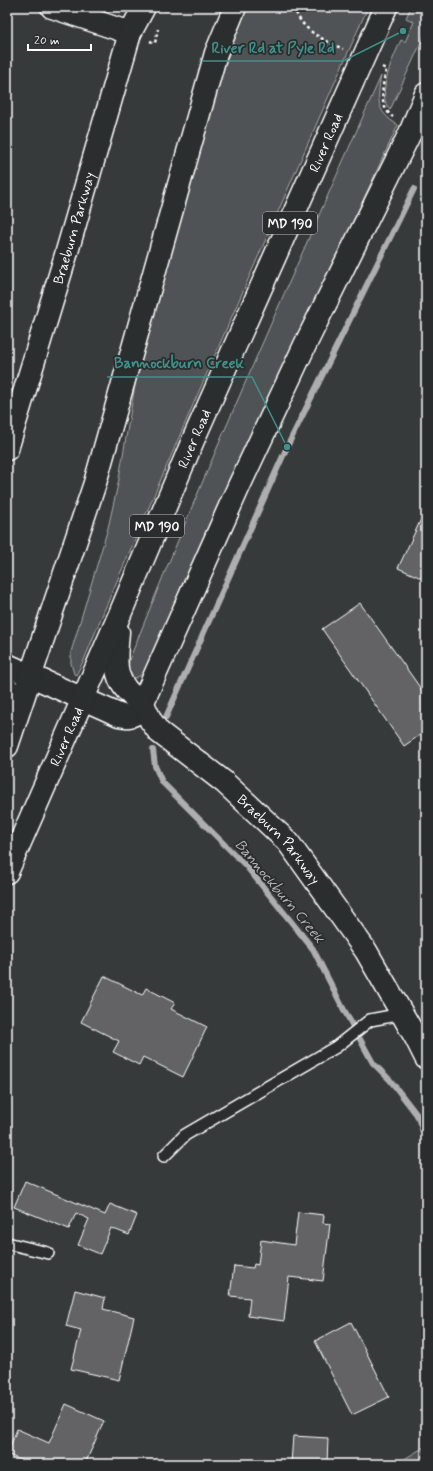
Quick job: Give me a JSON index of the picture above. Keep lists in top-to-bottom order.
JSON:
{
  "streets": {
    "main road": ["River Road", "MD 190", "Braeburn Parkway"]
  },
  "water": ["Bannockburn Creek"],
  "places": ["River Rd at Pyle Rd", "Bannockburn Creek"],
  "scale_bar": "20 m"
}
